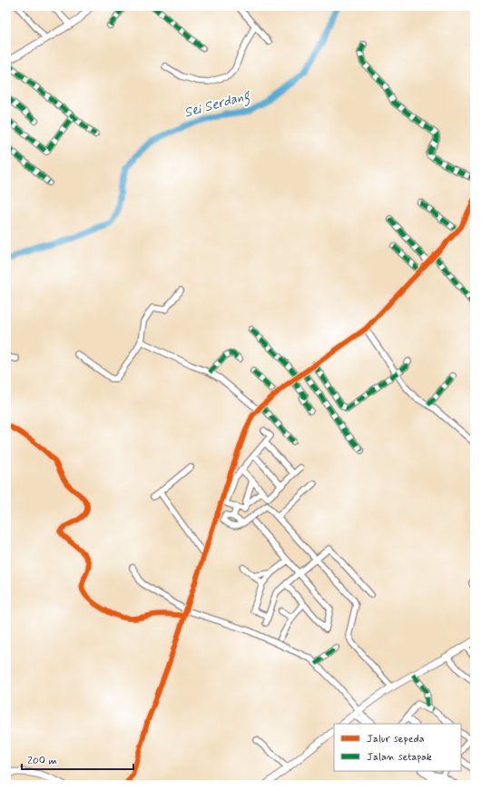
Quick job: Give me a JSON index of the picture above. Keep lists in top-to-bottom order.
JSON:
{
  "water": ["Sei Serdang"],
  "legend": ["Jalur sepeda", "Jalan setapak"],
  "scale_bar": "200 m"
}
